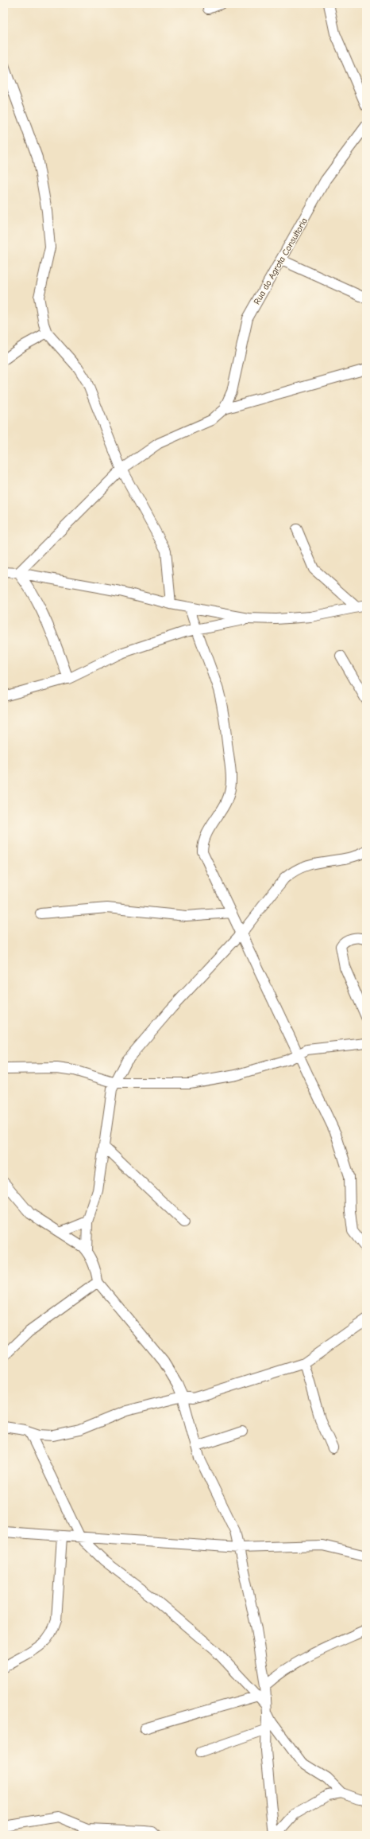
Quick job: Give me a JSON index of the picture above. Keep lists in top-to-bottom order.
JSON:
{
  "streets": {
    "street": ["Rua do Agrota Consultoria"]
  }
}
